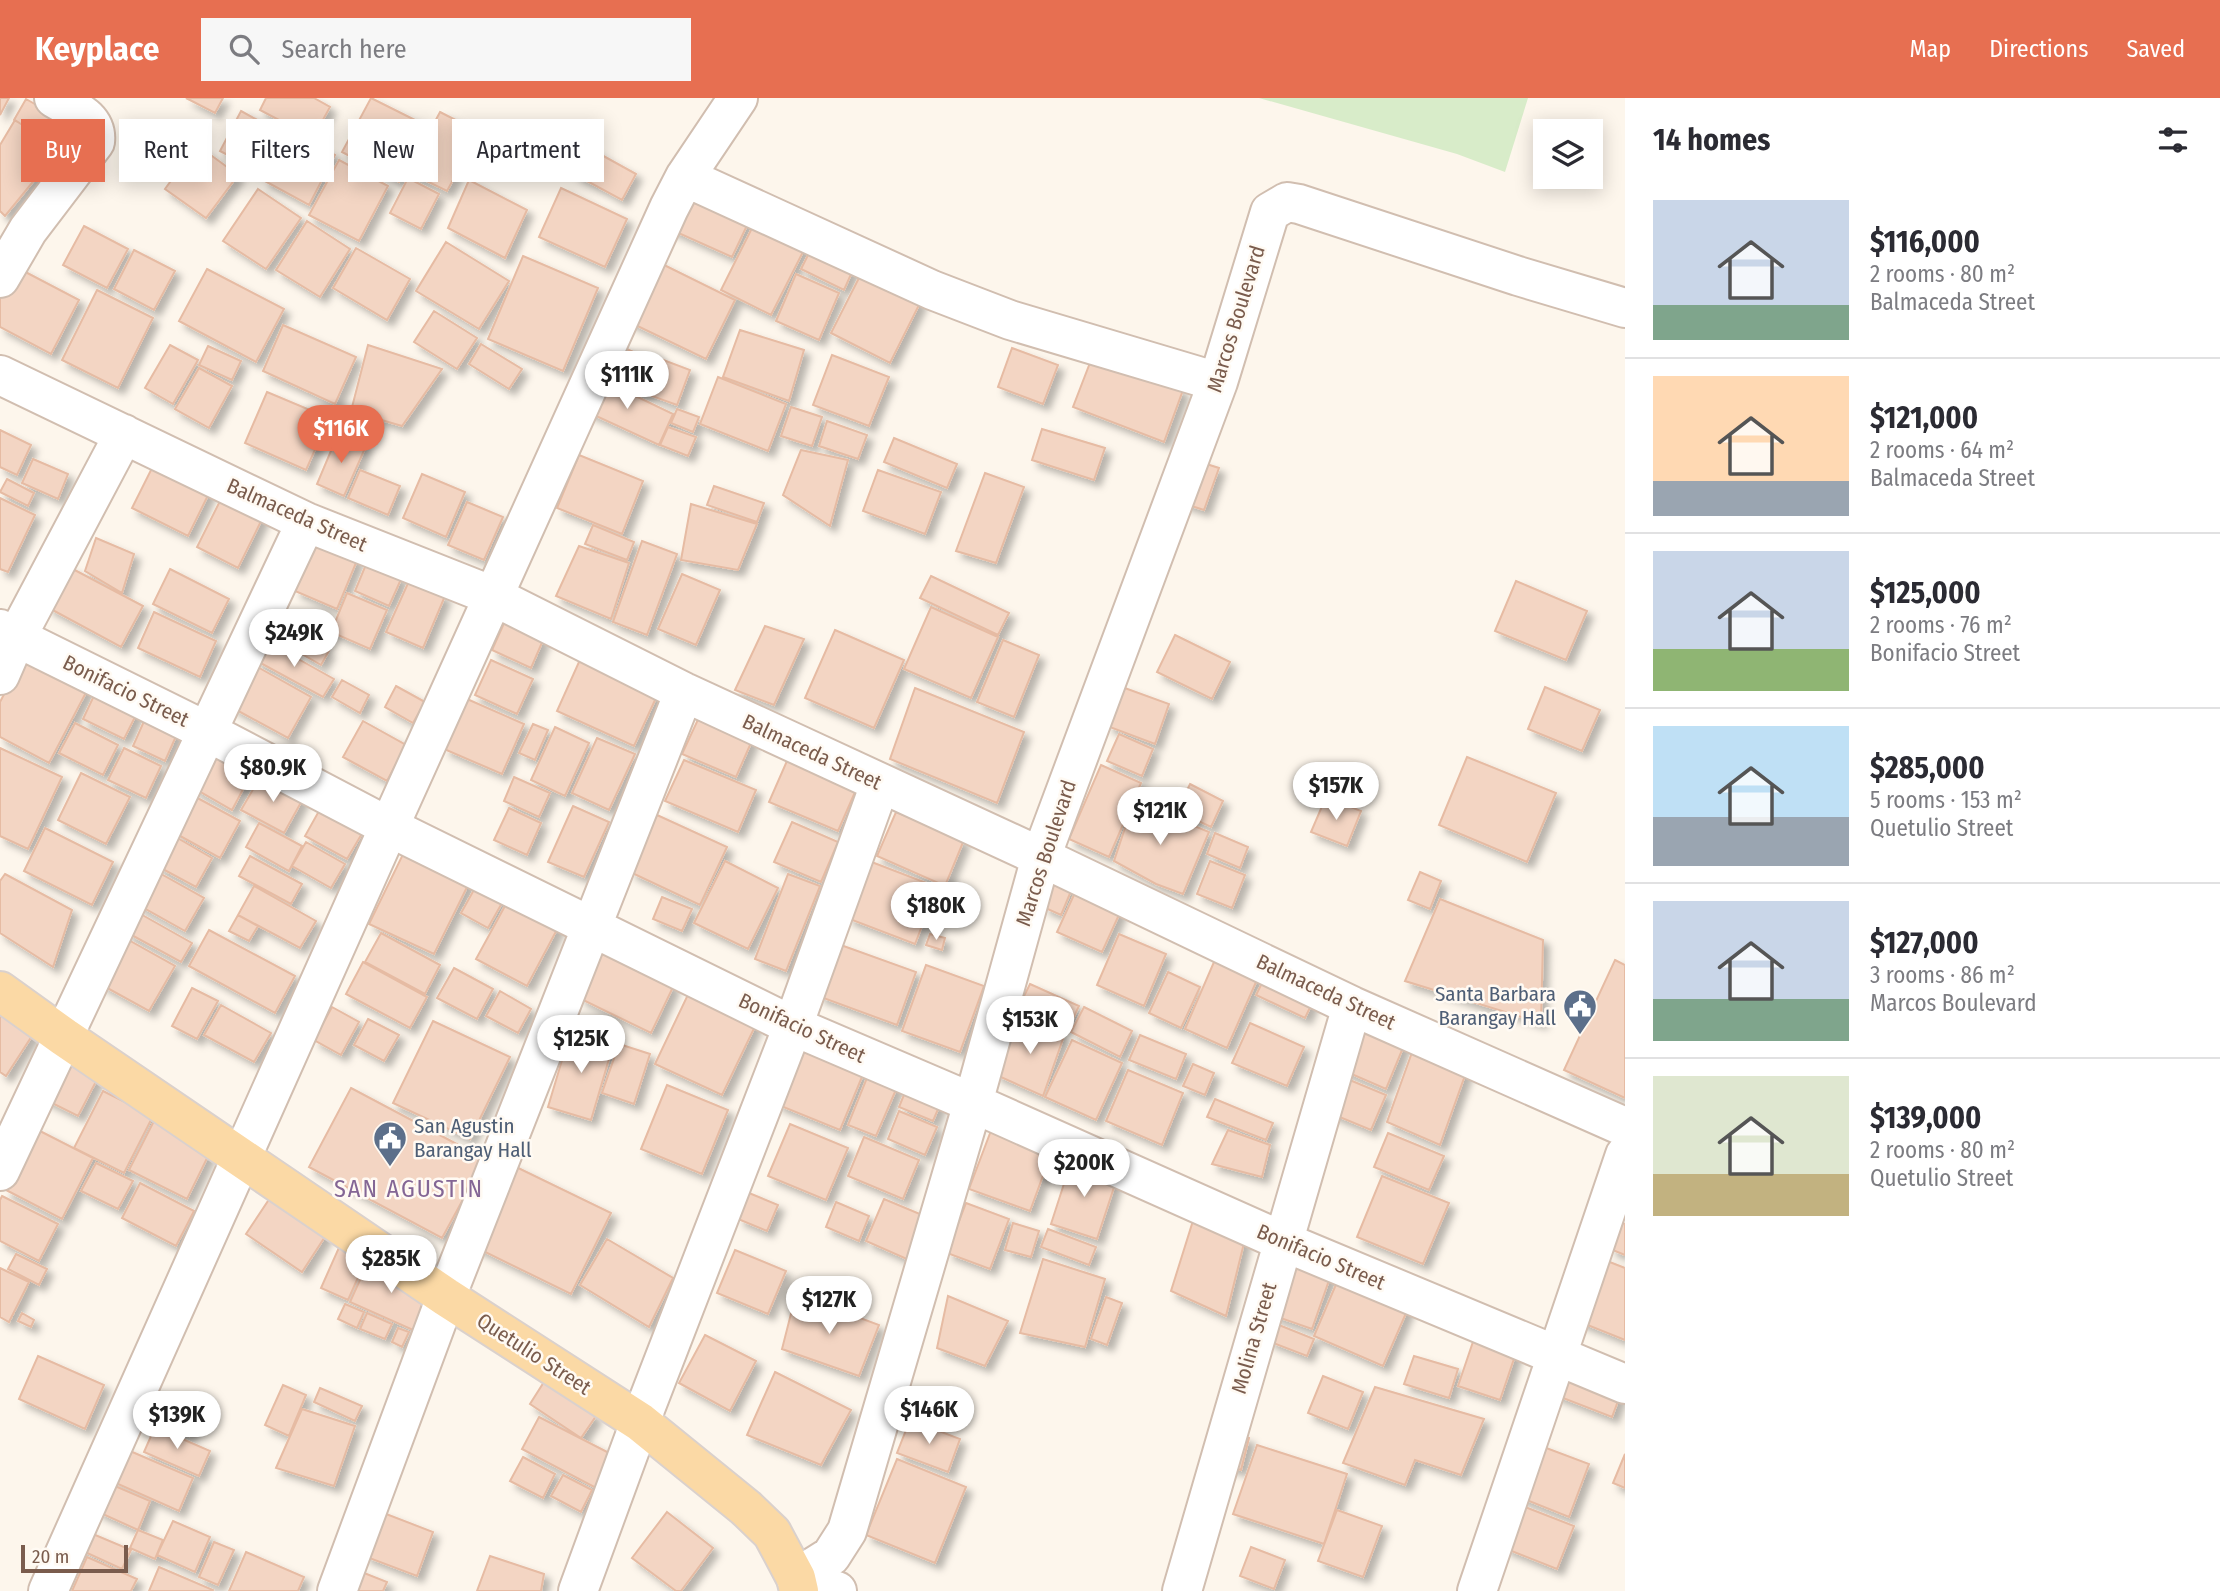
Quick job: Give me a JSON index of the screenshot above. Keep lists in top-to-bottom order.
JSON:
{
  "streets": {
    "main road": ["Quetulio Street"],
    "street": [
      "Marcos Boulevard",
      "Balmaceda Street",
      "Bonifacio Street",
      "Molina Street"
    ]
  },
  "crossings": [
    ["Marcos Boulevard", "Balmaceda Street"],
    ["Marcos Boulevard", "Bonifacio Street"],
    ["Marcos Boulevard", "Quetulio Street"],
    ["Balmaceda Street", "Molina Street"],
    ["Bonifacio Street", "Molina Street"]
  ],
  "districts": ["SAN AGUSTIN"],
  "places": {
    "public building": ["Santa Barbara Barangay Hall", "San Agustin Barangay Hall"]
  },
  "scale_bar": "20 m",
  "page": {
    "header": "Keyplace",
    "search": "Search here",
    "nav": ["Map", "Directions", "Saved"],
    "heading": "14 homes",
    "chip": [
      "Buy",
      "Rent",
      "Filters",
      "New",
      "Apartment"
    ],
    "list": [
      {
        "name": "$116,000",
        "note": "2 rooms · 80 m² · Balmaceda Street"
      },
      {
        "name": "$121,000",
        "note": "2 rooms · 64 m² · Balmaceda Street"
      },
      {
        "name": "$125,000",
        "note": "2 rooms · 76 m² · Bonifacio Street"
      },
      {
        "name": "$285,000",
        "note": "5 rooms · 153 m² · Quetulio Street"
      },
      {
        "name": "$127,000",
        "note": "3 rooms · 86 m² · Marcos Boulevard"
      },
      {
        "name": "$139,000",
        "note": "2 rooms · 80 m² · Quetulio Street"
      }
    ],
    "price": [
      "$111K",
      "$116K",
      "$249K",
      "$80.9K",
      "$157K",
      "$121K",
      "$180K",
      "$153K",
      "$125K",
      "$200K",
      "$285K",
      "$127K",
      "$146K",
      "$139K"
    ],
    "scale": "20 m"
  }
}
